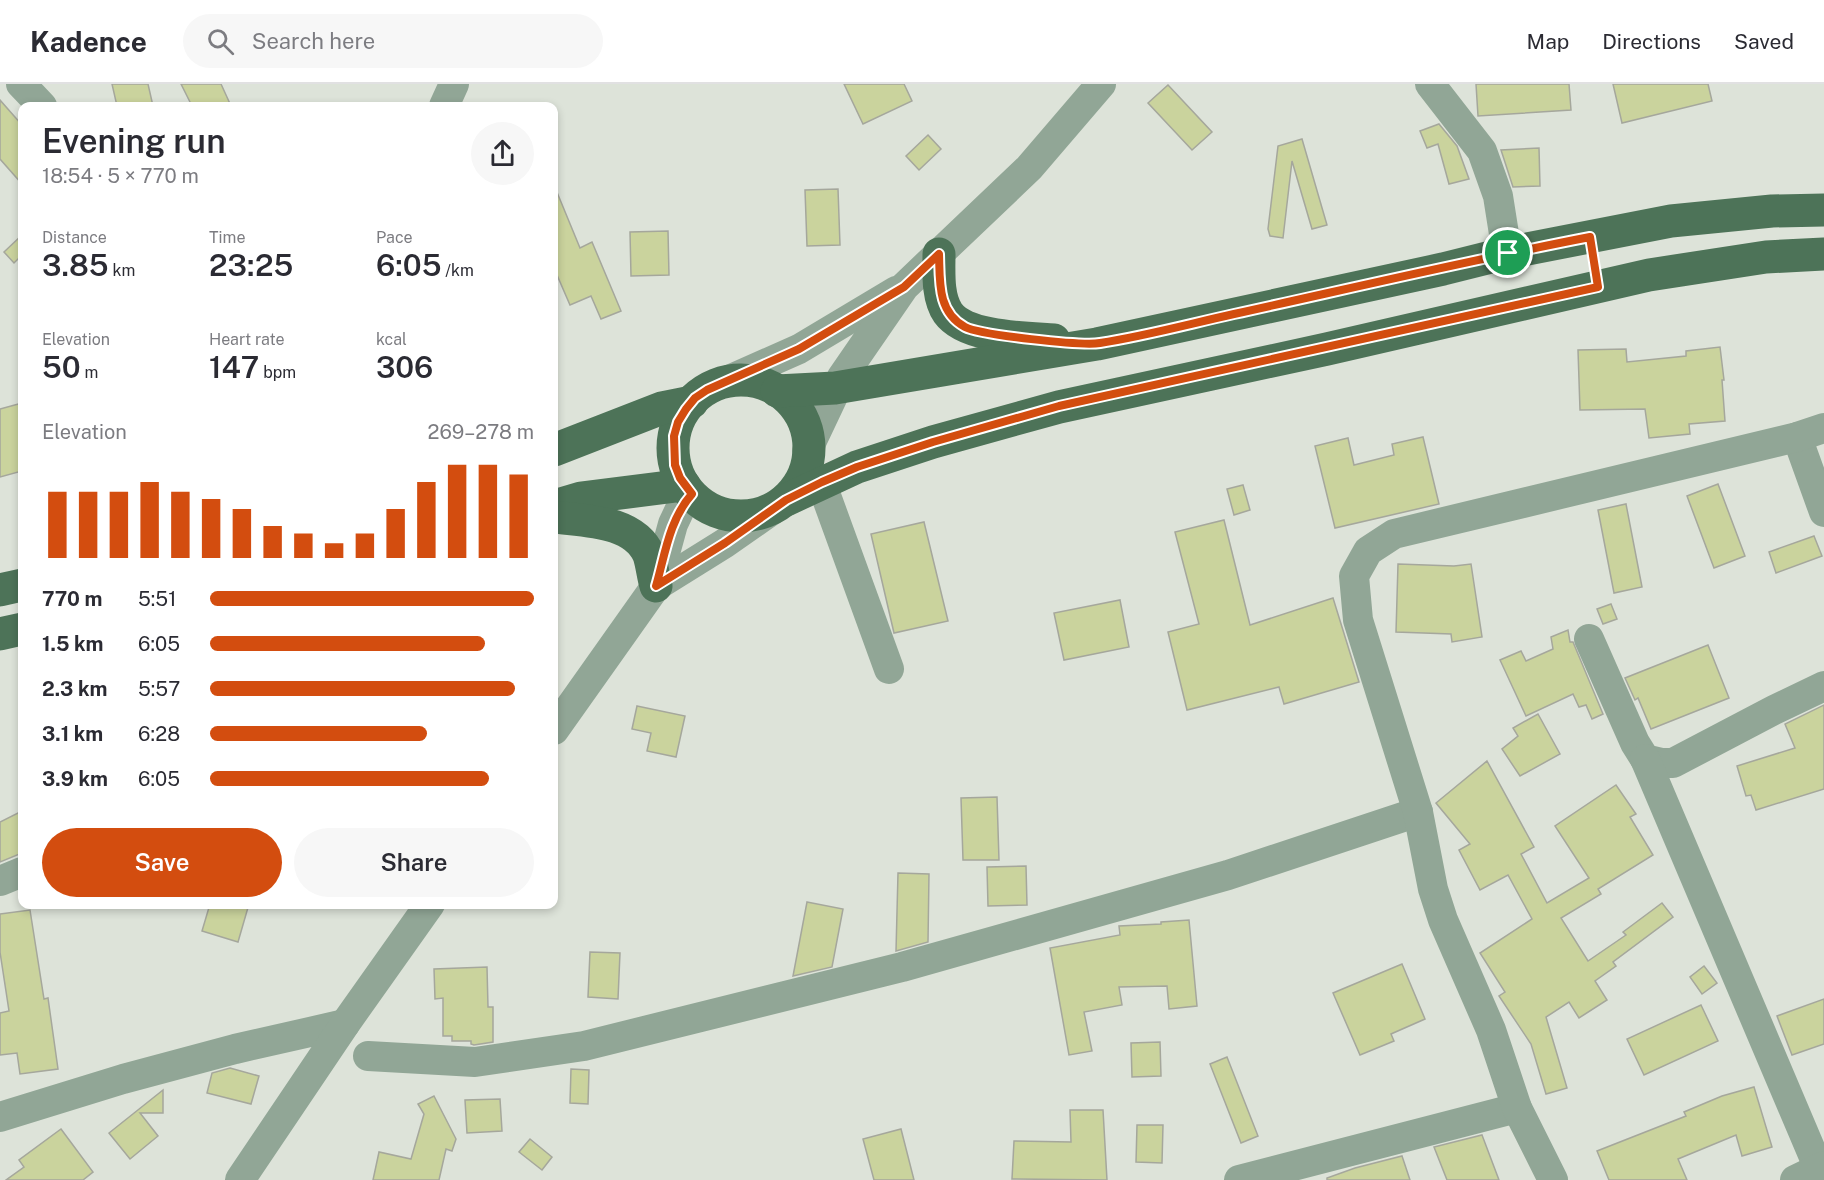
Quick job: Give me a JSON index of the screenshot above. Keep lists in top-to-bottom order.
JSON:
{
  "page": {
    "header": "Kadence",
    "search": "Search here",
    "nav": ["Map", "Directions", "Saved"],
    "heading": ["Evening run", "18:54 · 5 × 770 m"],
    "stats": [
      ["Distance", "3.85 km"],
      ["Time", "23:25"],
      ["Pace", "6:05 /km"],
      ["Elevation", "50 m"],
      ["Heart rate", "147 bpm"],
      ["kcal", "306"]
    ],
    "chart": ["Elevation", "269–278 m"],
    "list": [
      {
        "name": "770 m",
        "note": "5:51"
      },
      {
        "name": "1.5 km",
        "note": "6:05"
      },
      {
        "name": "2.3 km",
        "note": "5:57"
      },
      {
        "name": "3.1 km",
        "note": "6:28"
      },
      {
        "name": "3.9 km",
        "note": "6:05"
      }
    ],
    "buttons": ["Save", "Share"]
  }
}
